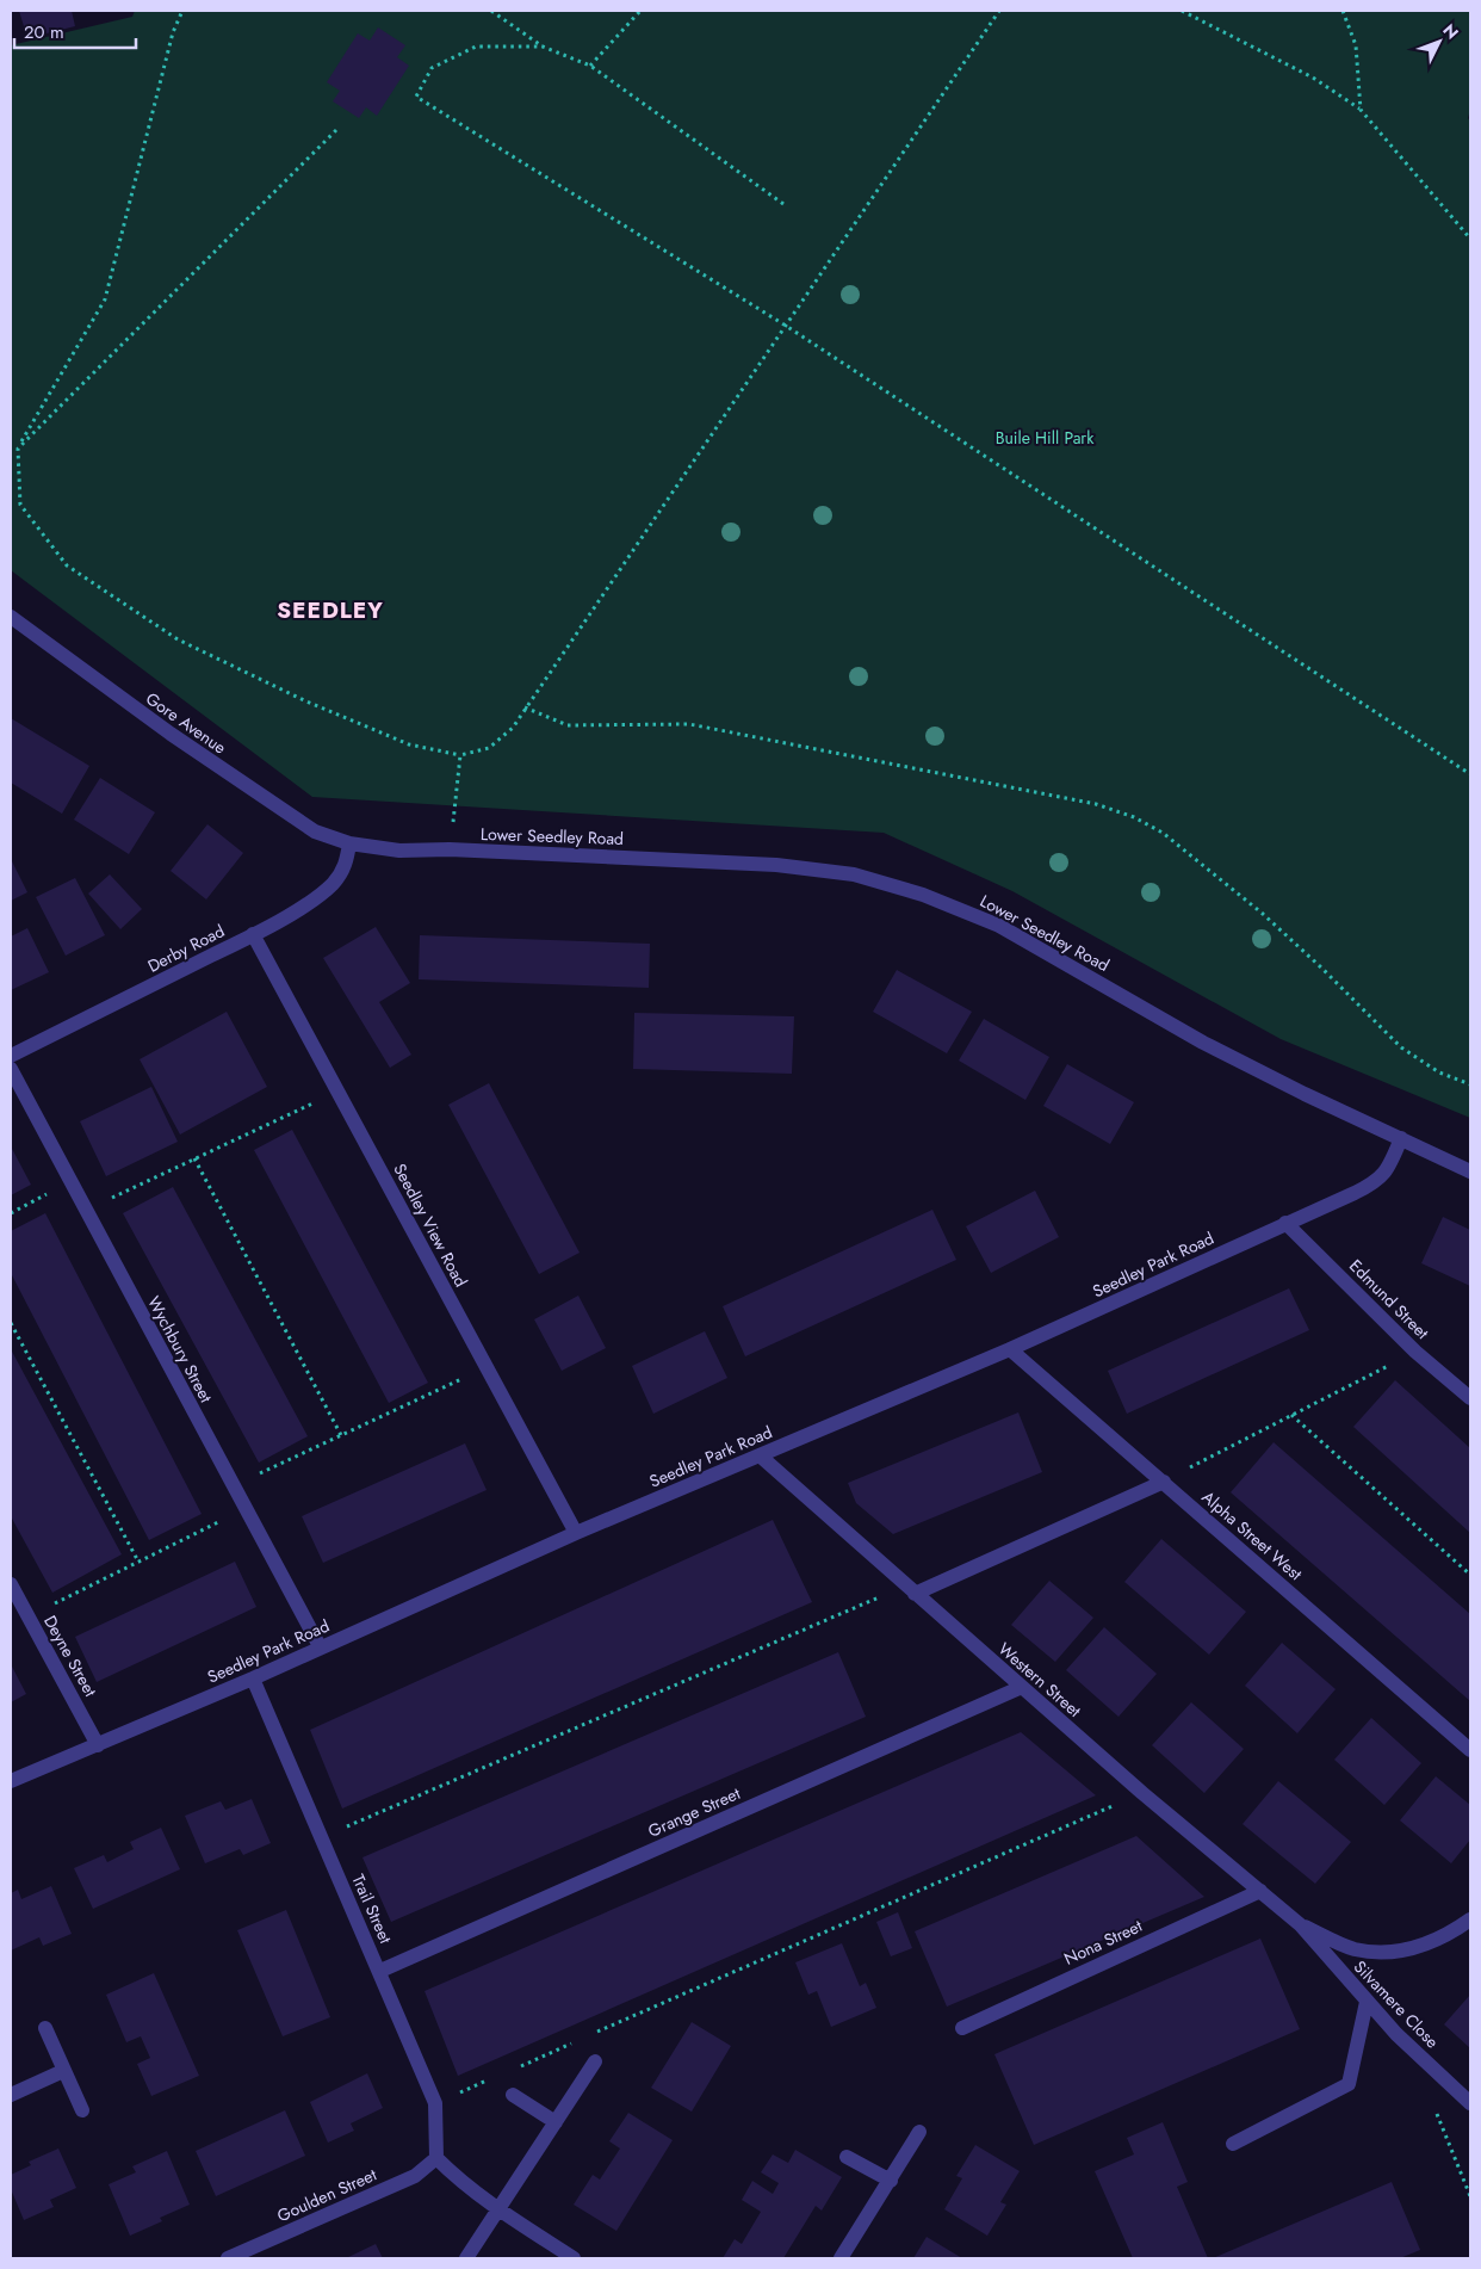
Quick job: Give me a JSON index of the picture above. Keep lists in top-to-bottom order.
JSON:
{
  "streets": {
    "street": [
      "Gore Avenue",
      "Lower Seedley Road",
      "Derby Road",
      "Seedley View Road",
      "Seedley Park Road",
      "Edmund Street",
      "Wychbury Street",
      "Alpha Street West",
      "Deyne Street",
      "Western Street",
      "Grange Street",
      "Trail Street",
      "Nona Street",
      "Silvamere Close",
      "Goulden Street"
    ]
  },
  "crossings": [
    ["Gore Avenue", "Lower Seedley Road"],
    ["Gore Avenue", "Derby Road"],
    ["Lower Seedley Road", "Derby Road"],
    ["Lower Seedley Road", "Seedley Park Road"],
    ["Derby Road", "Seedley View Road"],
    ["Seedley View Road", "Seedley Park Road"],
    ["Seedley Park Road", "Edmund Street"],
    ["Seedley Park Road", "Wychbury Street"],
    ["Seedley Park Road", "Alpha Street West"],
    ["Seedley Park Road", "Deyne Street"],
    ["Seedley Park Road", "Western Street"],
    ["Seedley Park Road", "Trail Street"],
    ["Western Street", "Grange Street"],
    ["Western Street", "Nona Street"],
    ["Western Street", "Silvamere Close"],
    ["Grange Street", "Trail Street"],
    ["Trail Street", "Goulden Street"]
  ],
  "districts": ["SEEDLEY"],
  "parks": ["Buile Hill Park"],
  "scale_bar": "20 m",
  "north": "top right"
}
